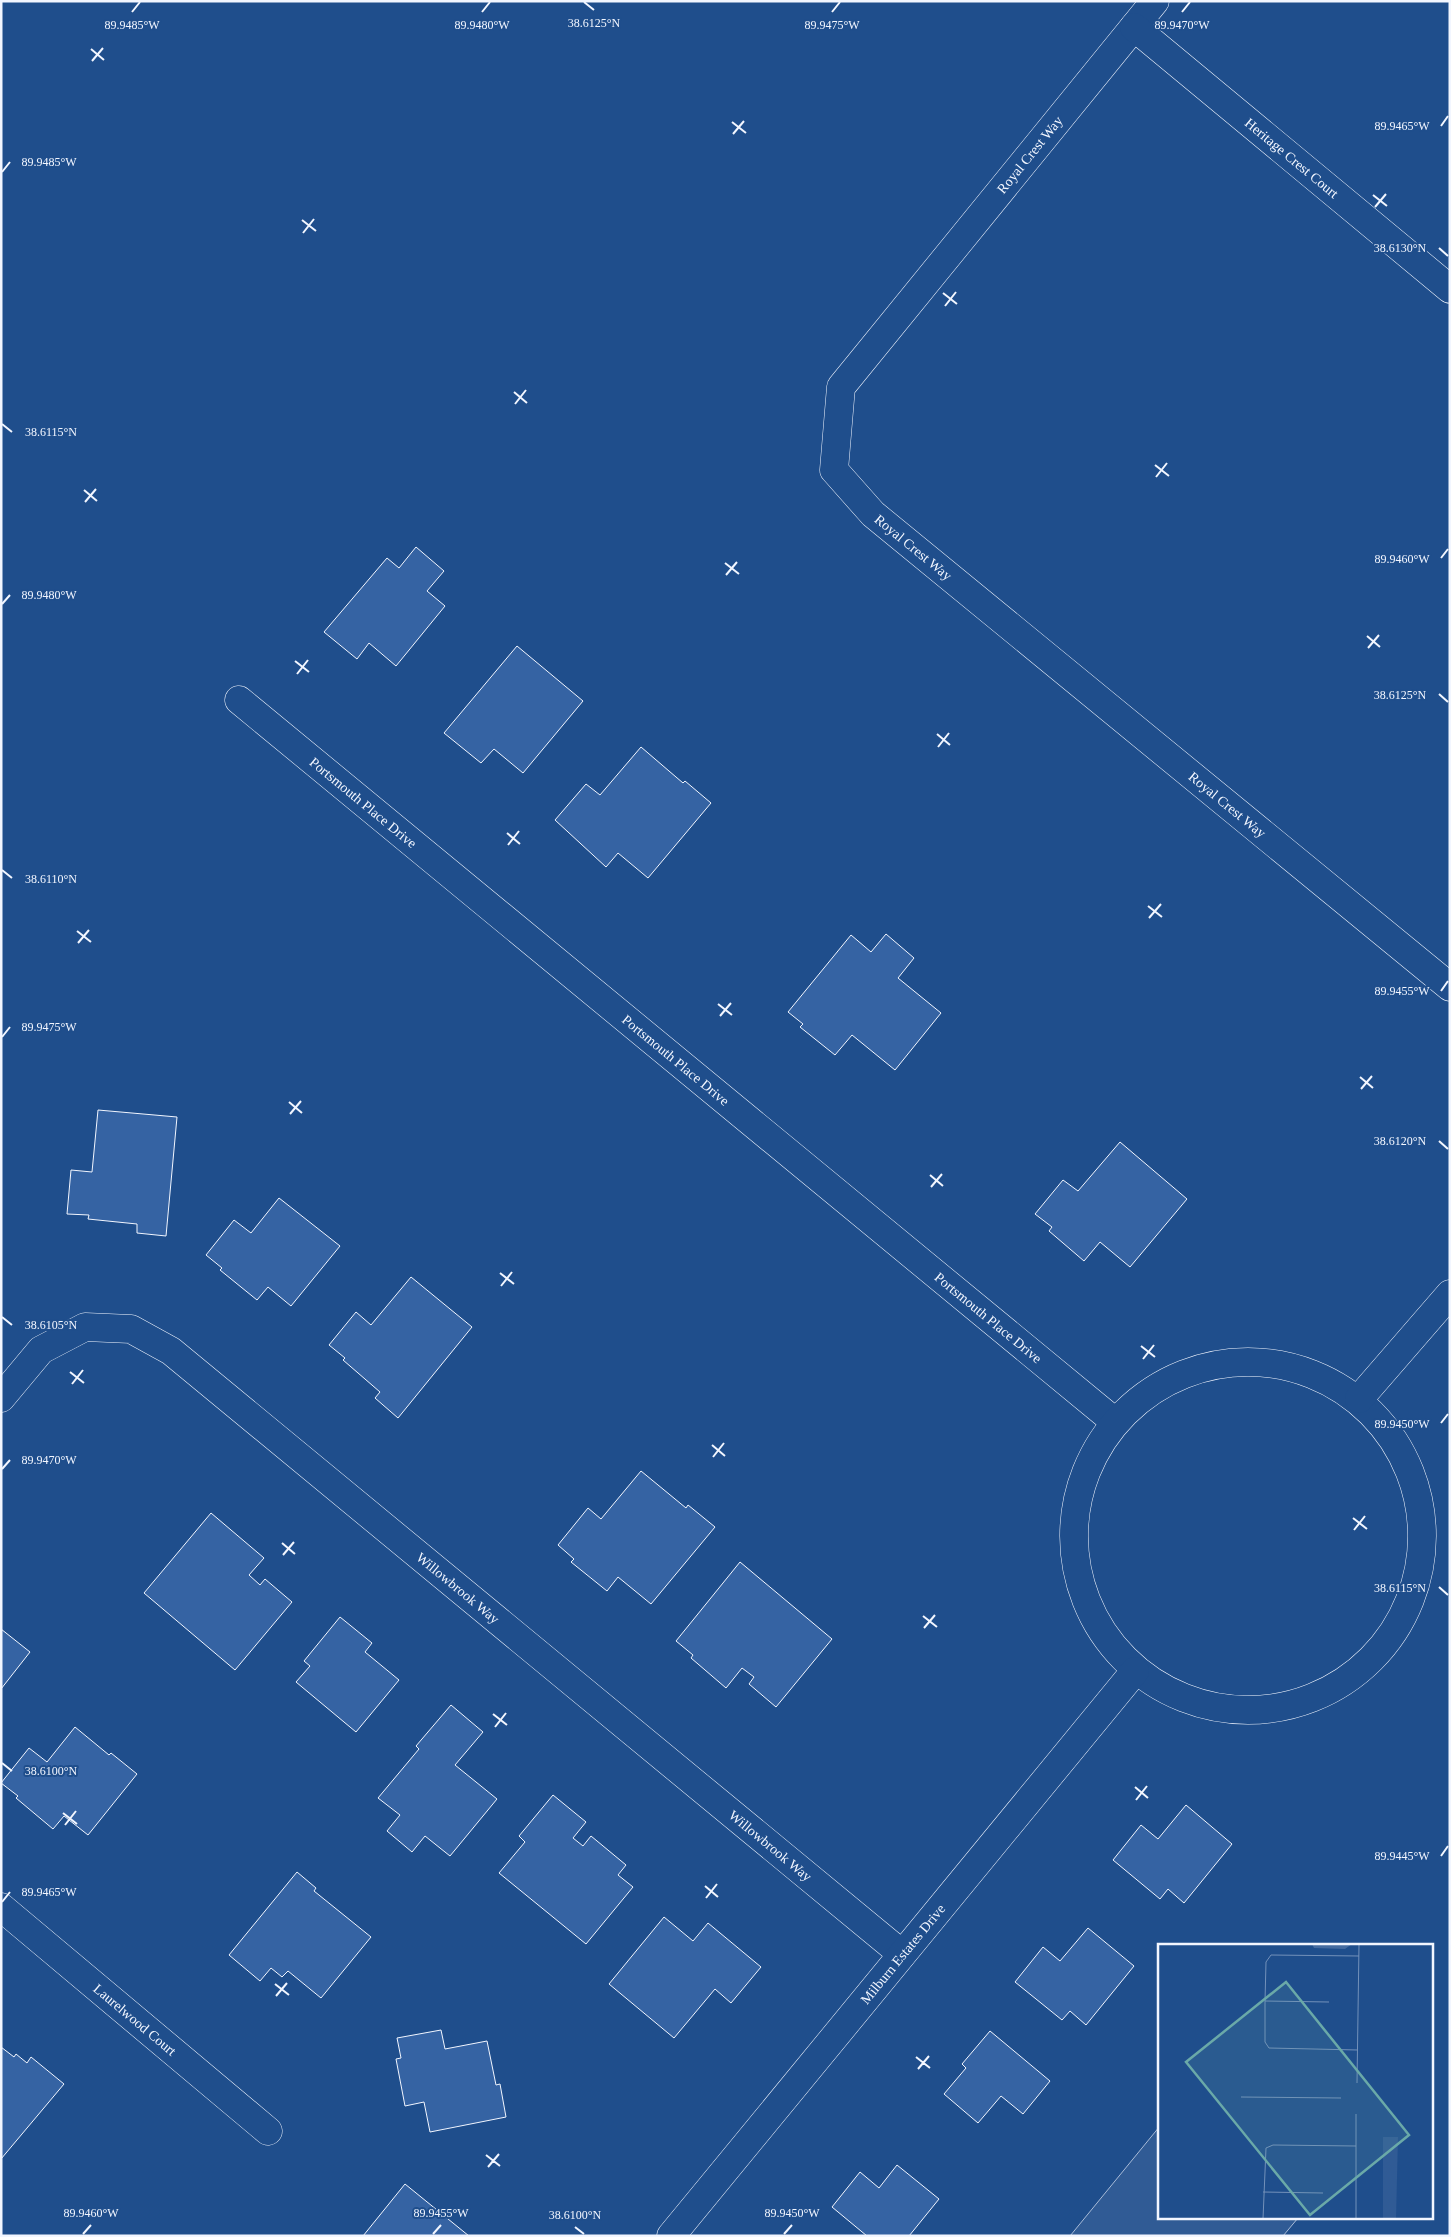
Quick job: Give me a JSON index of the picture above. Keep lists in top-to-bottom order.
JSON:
{
  "streets": {
    "street": [
      "Royal Crest Way",
      "Heritage Crest Court",
      "Portsmouth Place Drive",
      "Willowbrook Way",
      "Milburn Estates Drive",
      "Laurelwood Court"
    ]
  },
  "crossings": [
    ["Royal Crest Way", "Heritage Crest Court"],
    ["Willowbrook Way", "Milburn Estates Drive"]
  ],
  "coordinates": [
    "38.6125°N",
    "89.9475°W",
    "89.9470°W",
    "89.9485°W",
    "89.9480°W",
    "89.9465°W",
    "38.6130°N",
    "38.6115°N",
    "89.9460°W",
    "38.6110°N",
    "89.9455°W",
    "38.6120°N",
    "38.6105°N",
    "89.9450°W",
    "38.6100°N",
    "89.9445°W"
  ]
}
